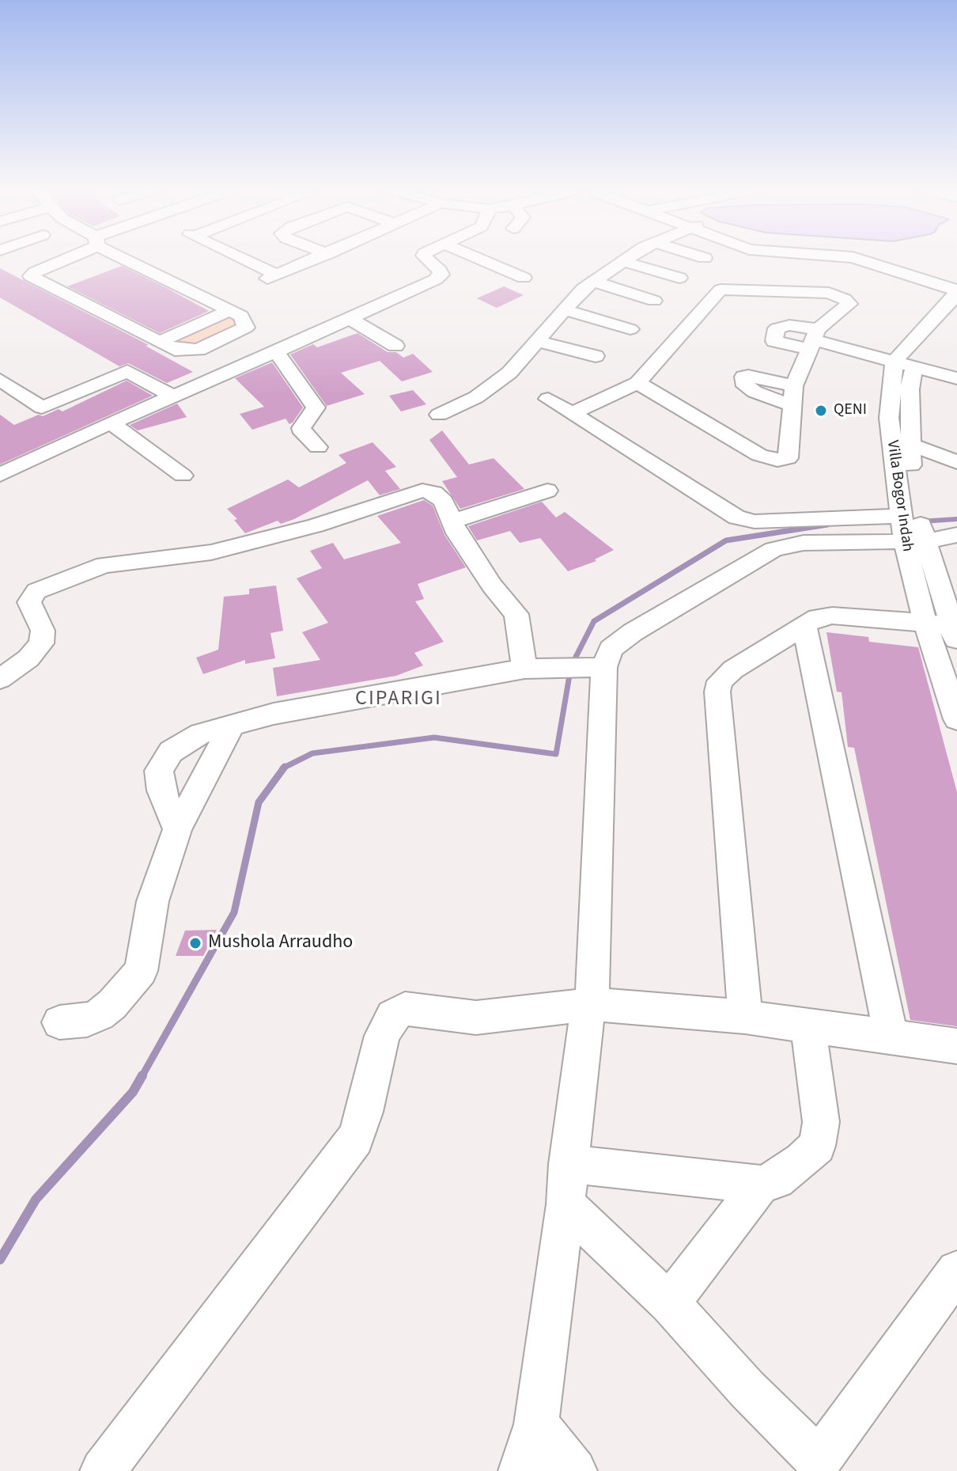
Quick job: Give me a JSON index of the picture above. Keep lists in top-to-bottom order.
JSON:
{
  "streets": {
    "street": ["Villa Bogor Indah"]
  },
  "districts": ["CIPARIGI"],
  "places": ["QENI", "Mushola Arraudho"]
}
